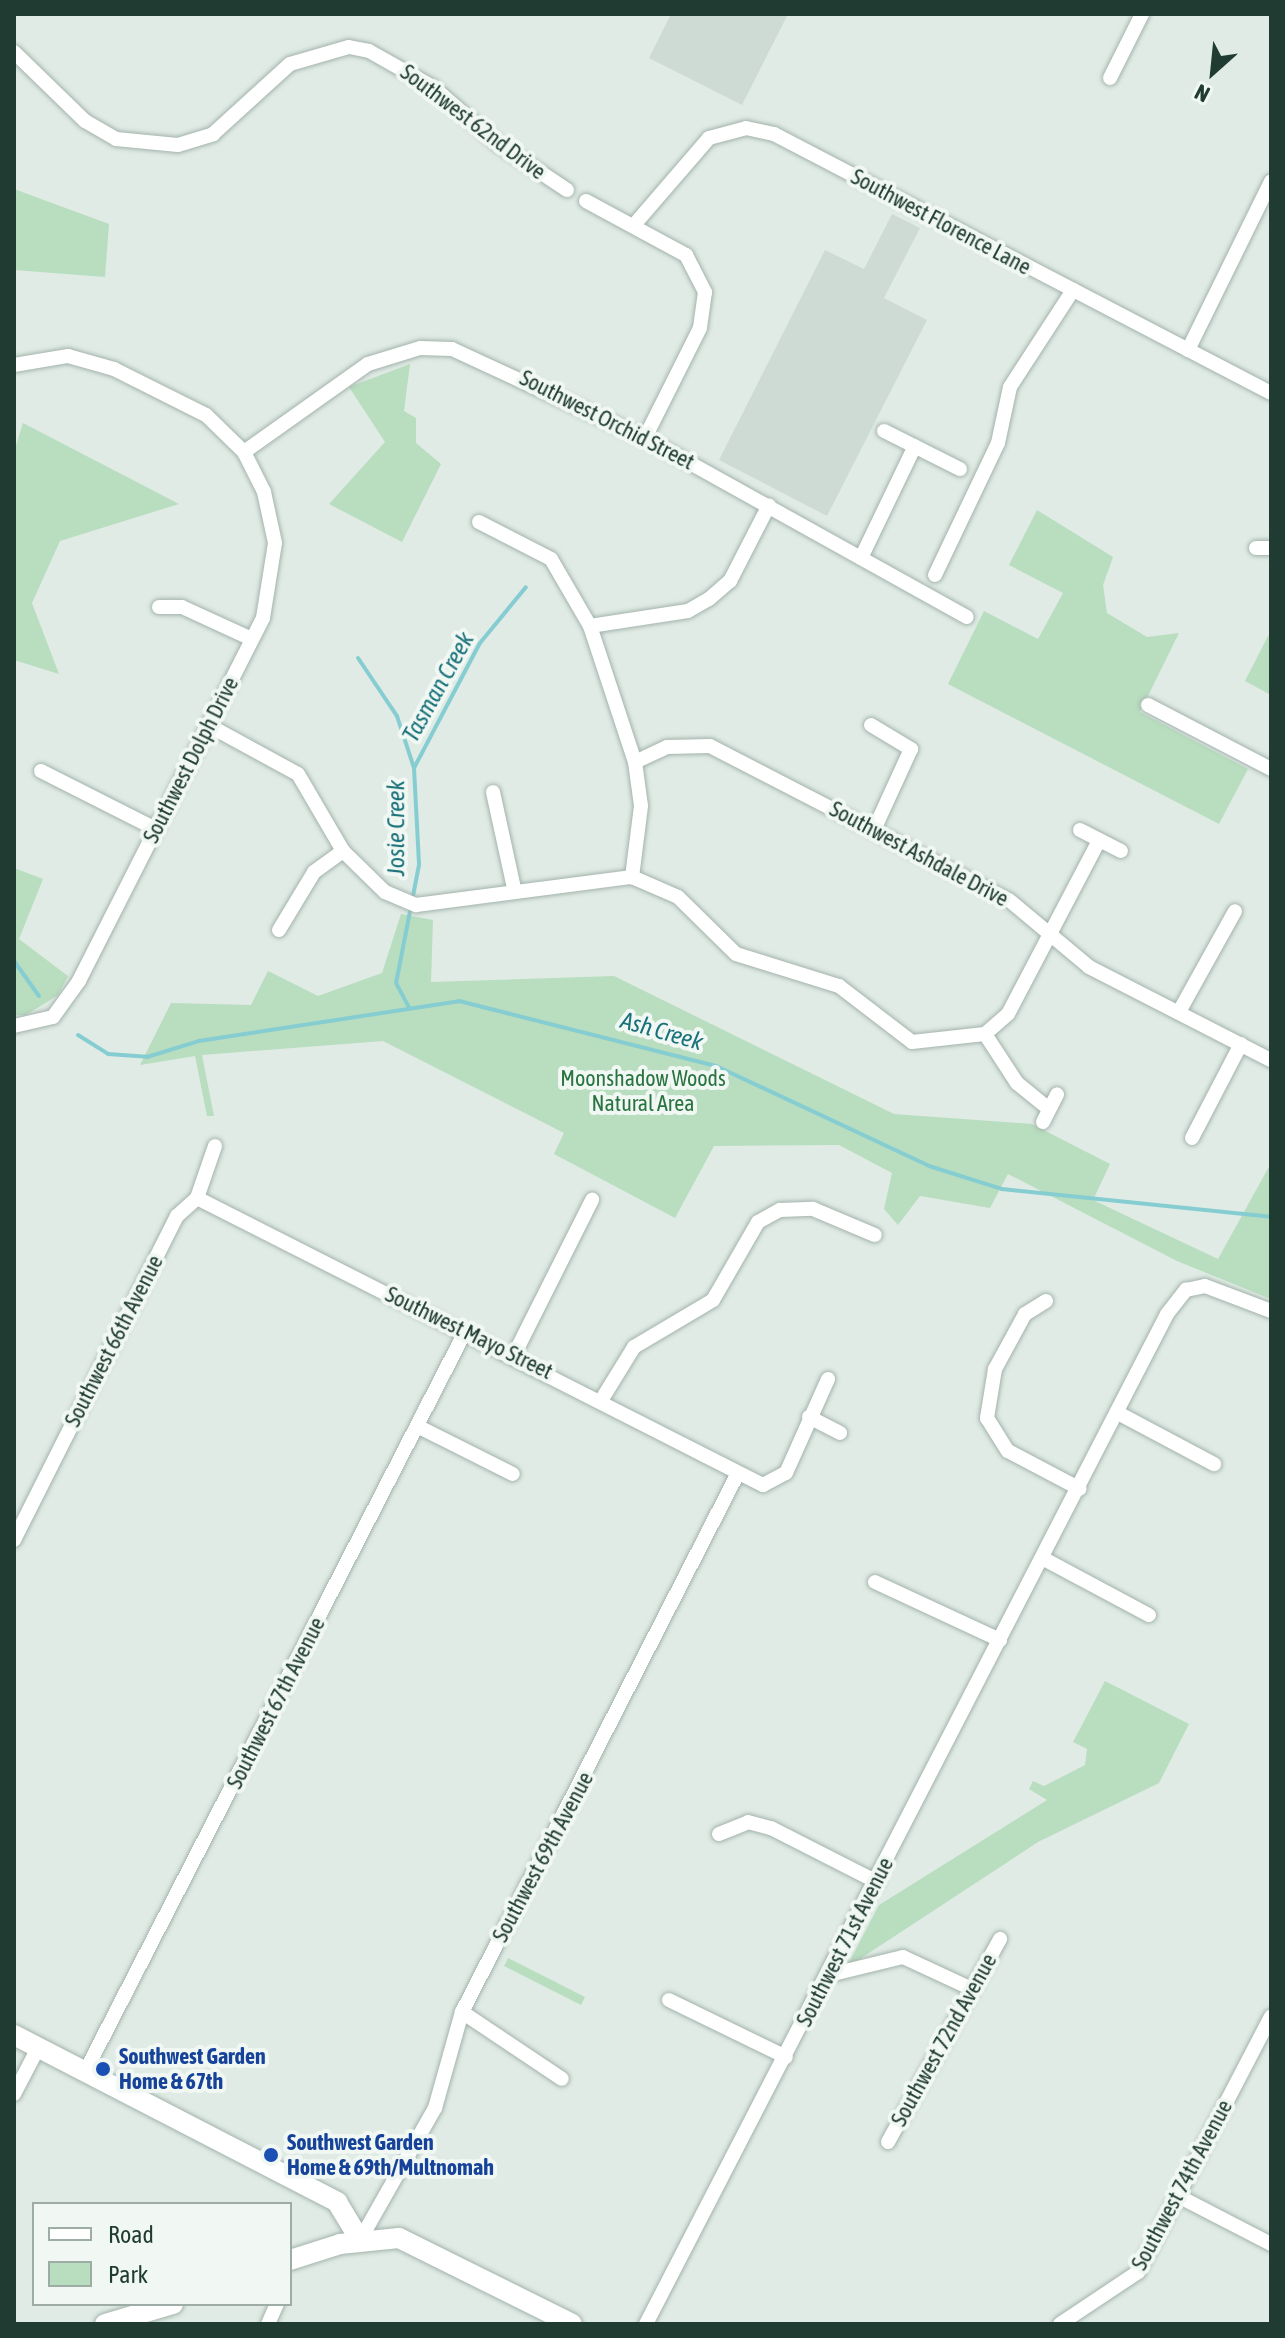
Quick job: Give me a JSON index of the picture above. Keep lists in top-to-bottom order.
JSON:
{
  "streets": {
    "street": [
      "Southwest 62nd Drive",
      "Southwest Florence Lane",
      "Southwest Orchid Street",
      "Southwest Dolph Drive",
      "Southwest Ashdale Drive",
      "Southwest Mayo Street",
      "Southwest 66th Avenue",
      "Southwest 67th Avenue",
      "Southwest 69th Avenue",
      "Southwest 71st Avenue",
      "Southwest 72nd Avenue",
      "Southwest 74th Avenue"
    ]
  },
  "crossings": [
    ["Southwest Orchid Street", "Southwest Dolph Drive"],
    ["Southwest Mayo Street", "Southwest 66th Avenue"],
    ["Southwest Mayo Street", "Southwest 67th Avenue"],
    ["Southwest Mayo Street", "Southwest 69th Avenue"]
  ],
  "water": ["Tasman Creek", "Josie Creek", "Ash Creek"],
  "parks": ["Moonshadow Woods Natural Area"],
  "places": ["Southwest Garden Home & 67th", "Southwest Garden Home & 69th/Multnomah"],
  "legend": ["Road", "Park"],
  "north": "bottom left"
}
